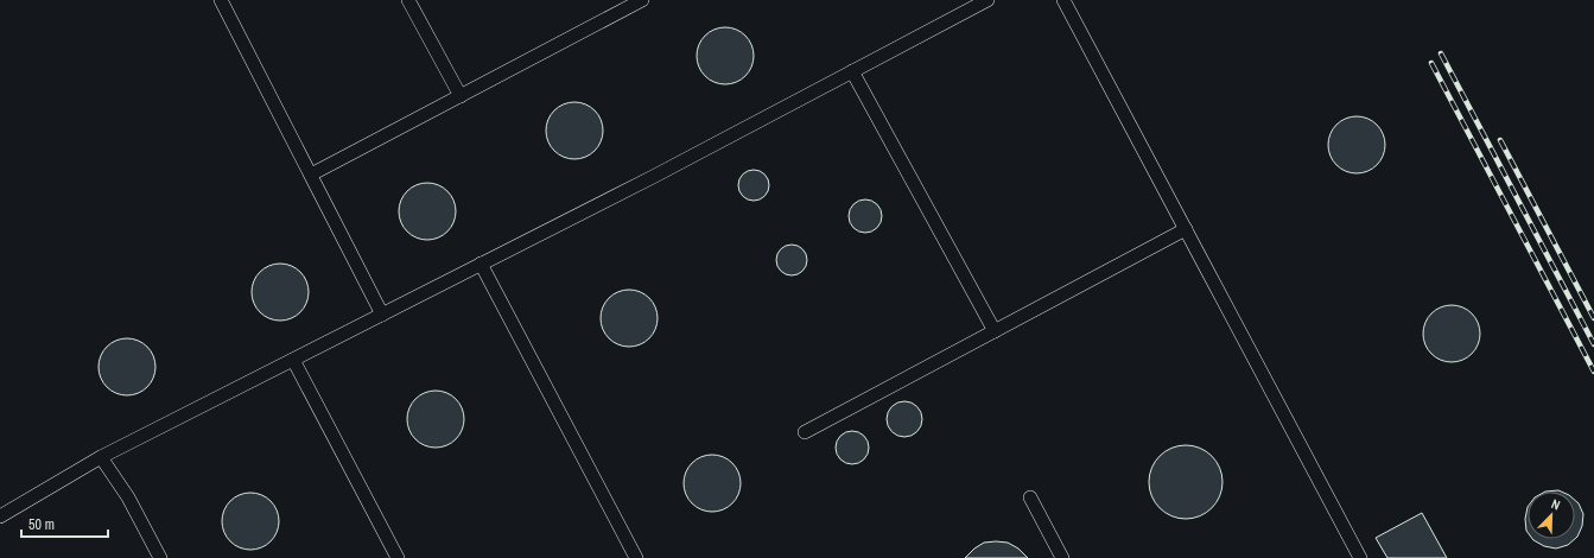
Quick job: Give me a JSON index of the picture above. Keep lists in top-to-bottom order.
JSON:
{
  "scale_bar": "50 m",
  "north": "top right"
}
